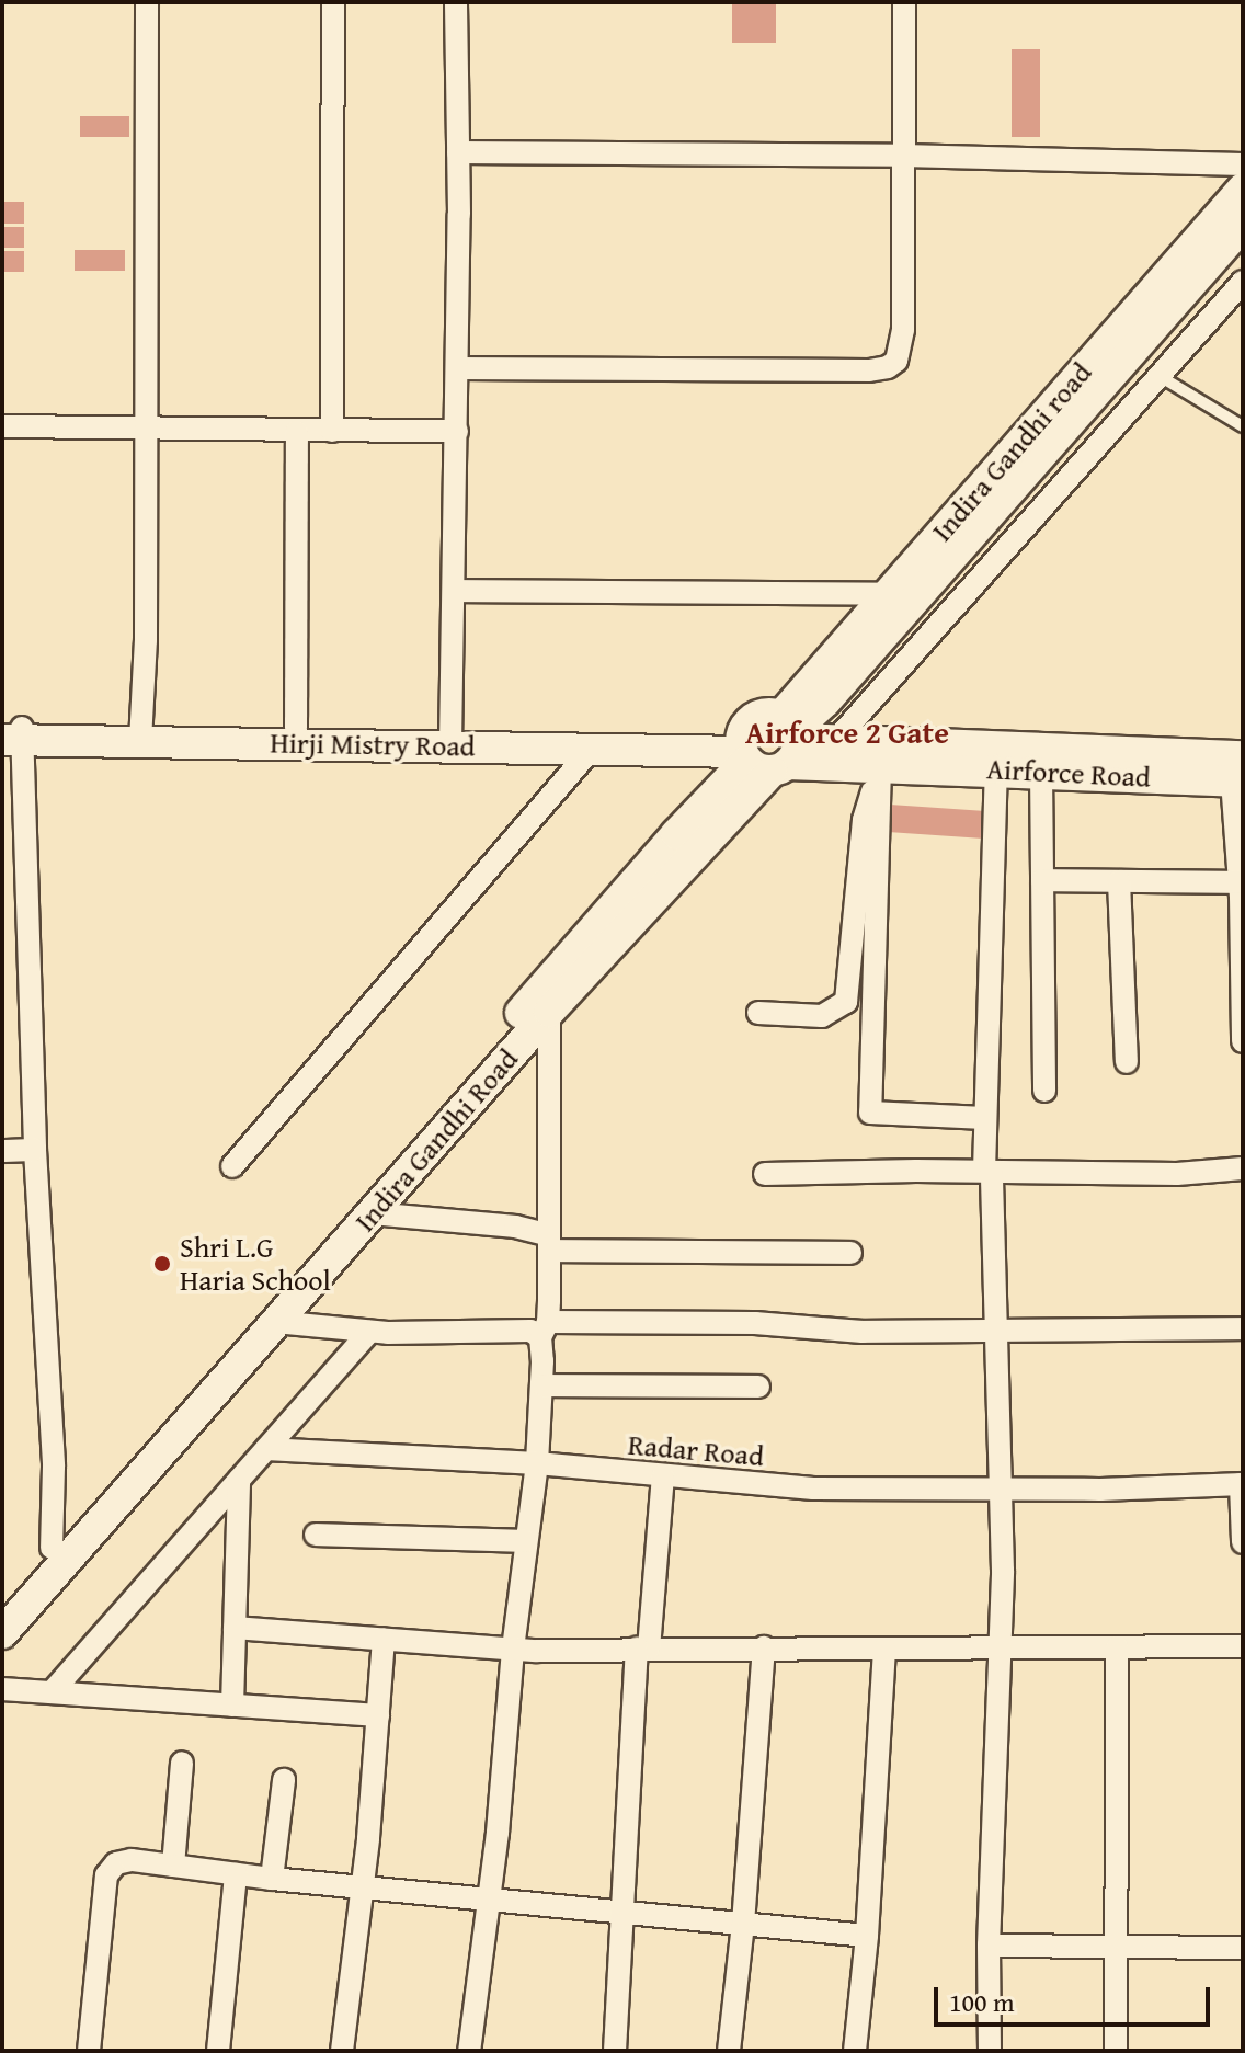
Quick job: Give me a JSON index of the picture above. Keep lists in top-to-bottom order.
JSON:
{
  "streets": {
    "main road": [
      "Indira Gandhi road",
      "Hirji Mistry Road",
      "Airforce Road",
      "Indira Gandhi Road"
    ],
    "street": ["Radar Road"]
  },
  "crossings": [
    ["Indira Gandhi road", "Hirji Mistry Road"],
    ["Indira Gandhi road", "Airforce Road"],
    ["Indira Gandhi road", "Indira Gandhi Road"],
    ["Hirji Mistry Road", "Airforce Road"],
    ["Hirji Mistry Road", "Indira Gandhi Road"],
    ["Airforce Road", "Indira Gandhi Road"]
  ],
  "districts": ["Airforce 2 Gate"],
  "places": ["Shri L.G Haria School"],
  "scale_bar": "100 m"
}
